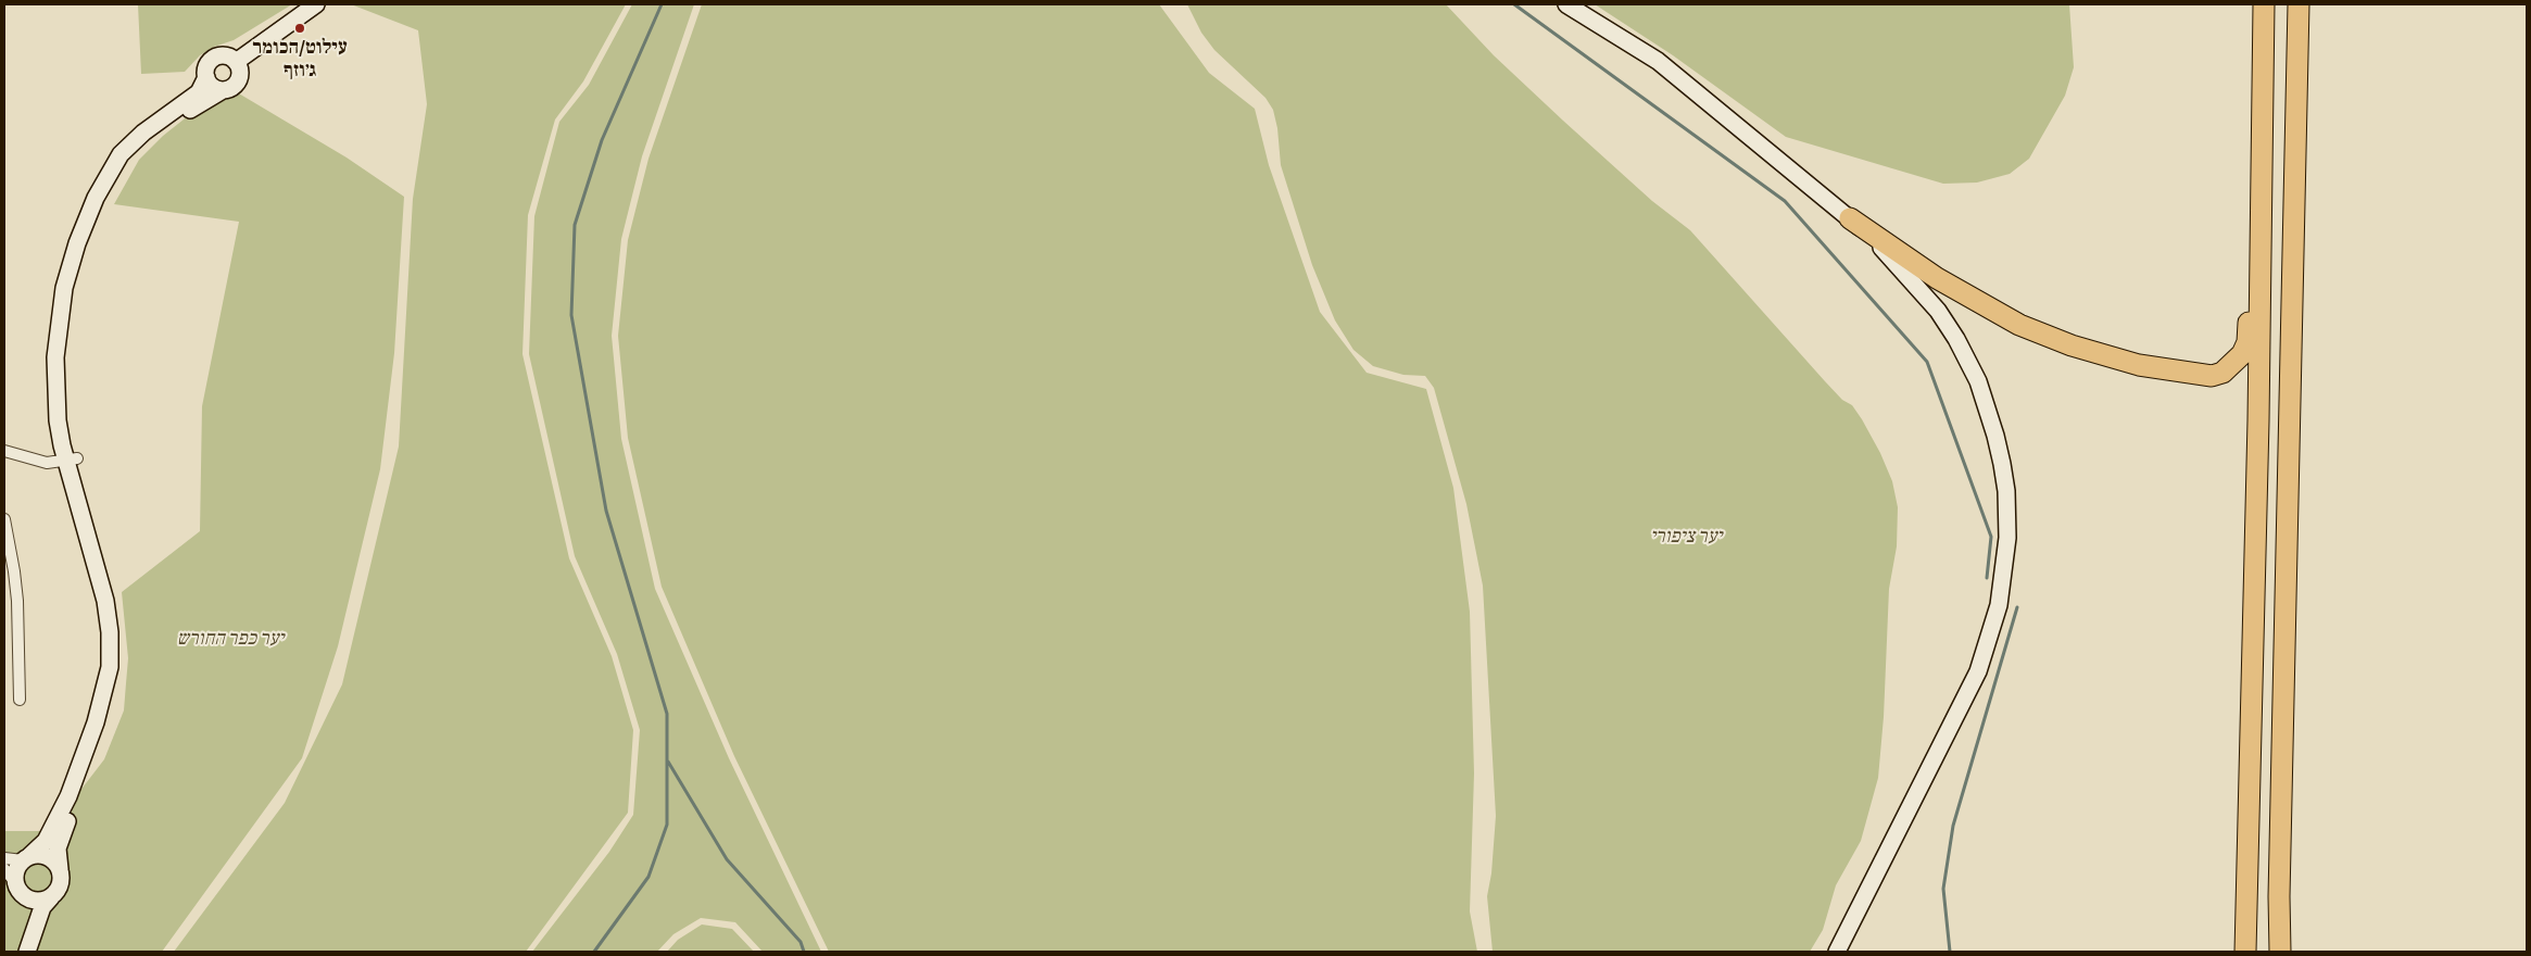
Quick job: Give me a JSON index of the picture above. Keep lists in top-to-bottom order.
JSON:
{
  "parks": ["יער ציפורי", "יער כפר החורש"],
  "places": ["עילוט/הכומר ג׳וזף"]
}
